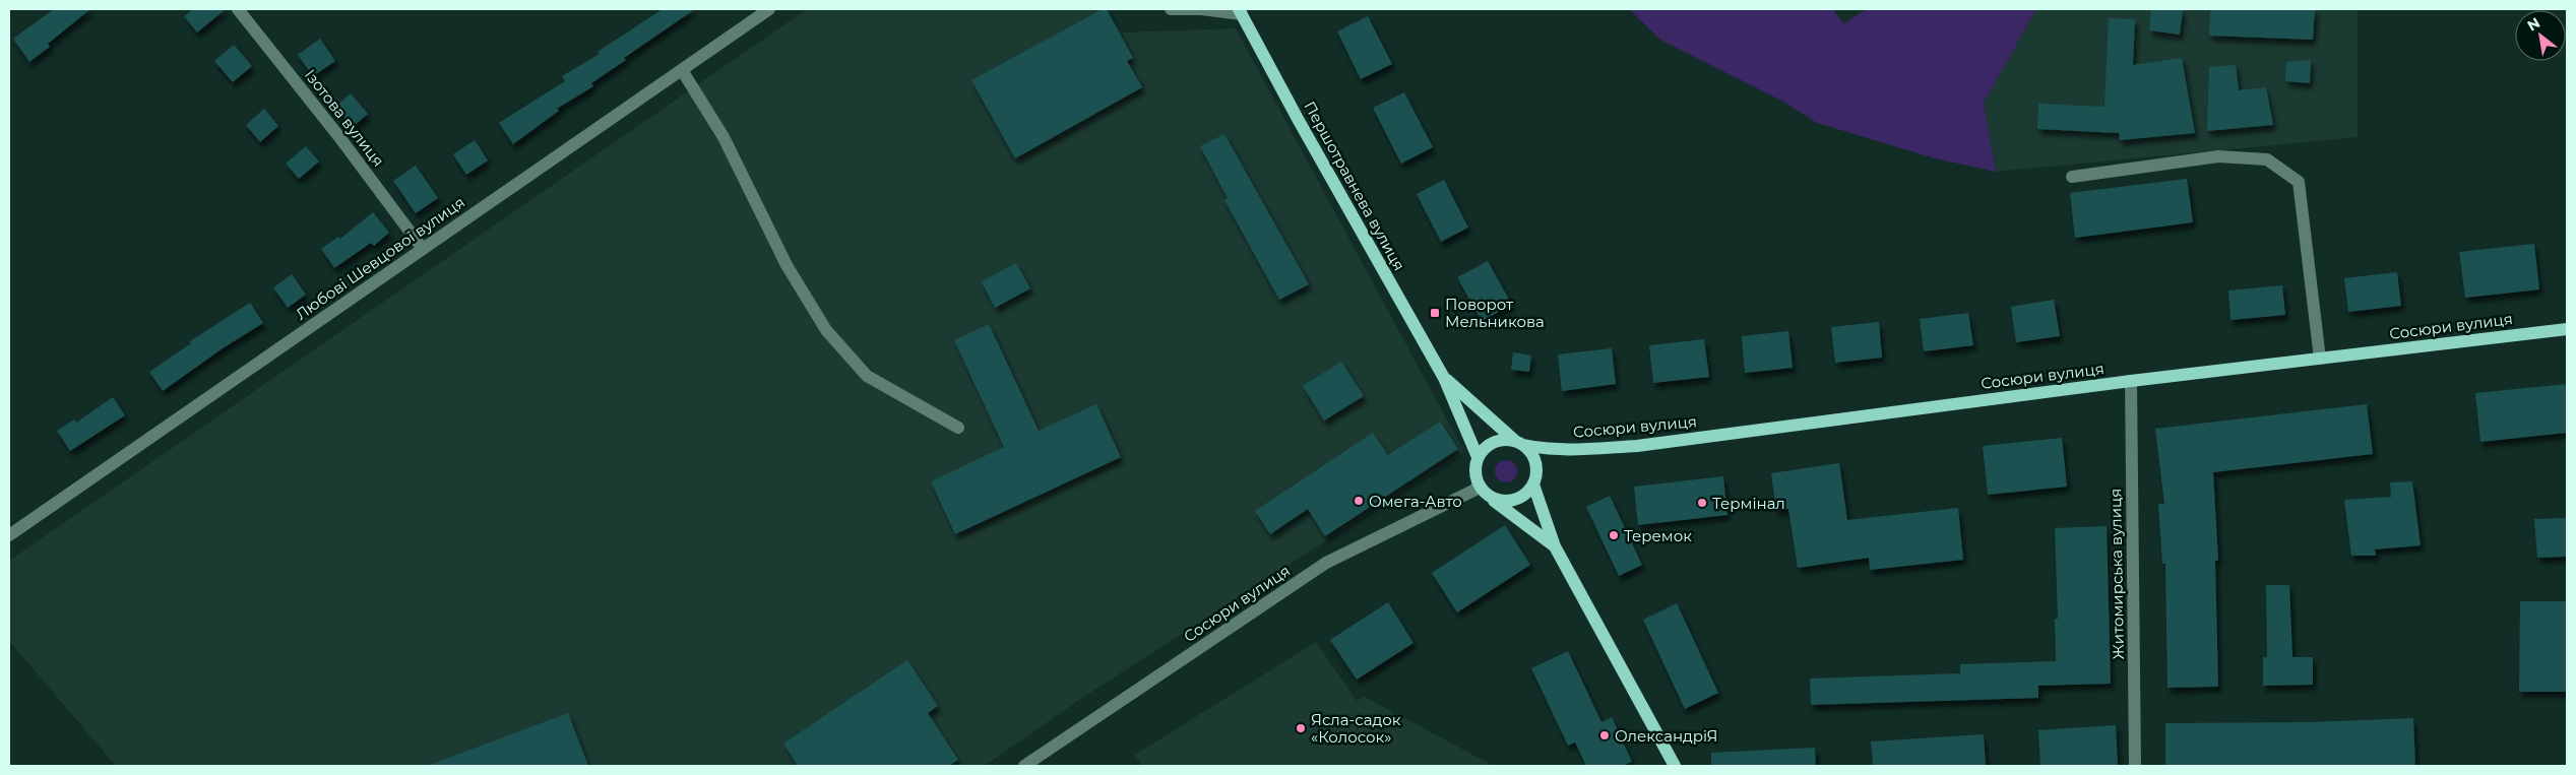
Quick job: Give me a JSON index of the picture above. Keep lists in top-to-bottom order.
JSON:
{
  "streets": {
    "main road": ["Першотравнева вулиця", "Сосюри вулиця"],
    "street": ["Ізотова вулиця", "Любові Шевцової вулиця", "Житомирська вулиця"]
  },
  "crossings": [
    ["Ізотова вулиця", "Любові Шевцової вулиця"],
    ["Першотравнева вулиця", "Сосюри вулиця"],
    ["Сосюри вулиця", "Житомирська вулиця"]
  ],
  "places": {
    "transit": ["Поворот Мельникова"],
    "other": [
      "Омега-Авто",
      "Термінал",
      "Теремок",
      "Ясла-садок «Колосок»",
      "ОлександріЯ"
    ]
  },
  "north": "top left"
}
